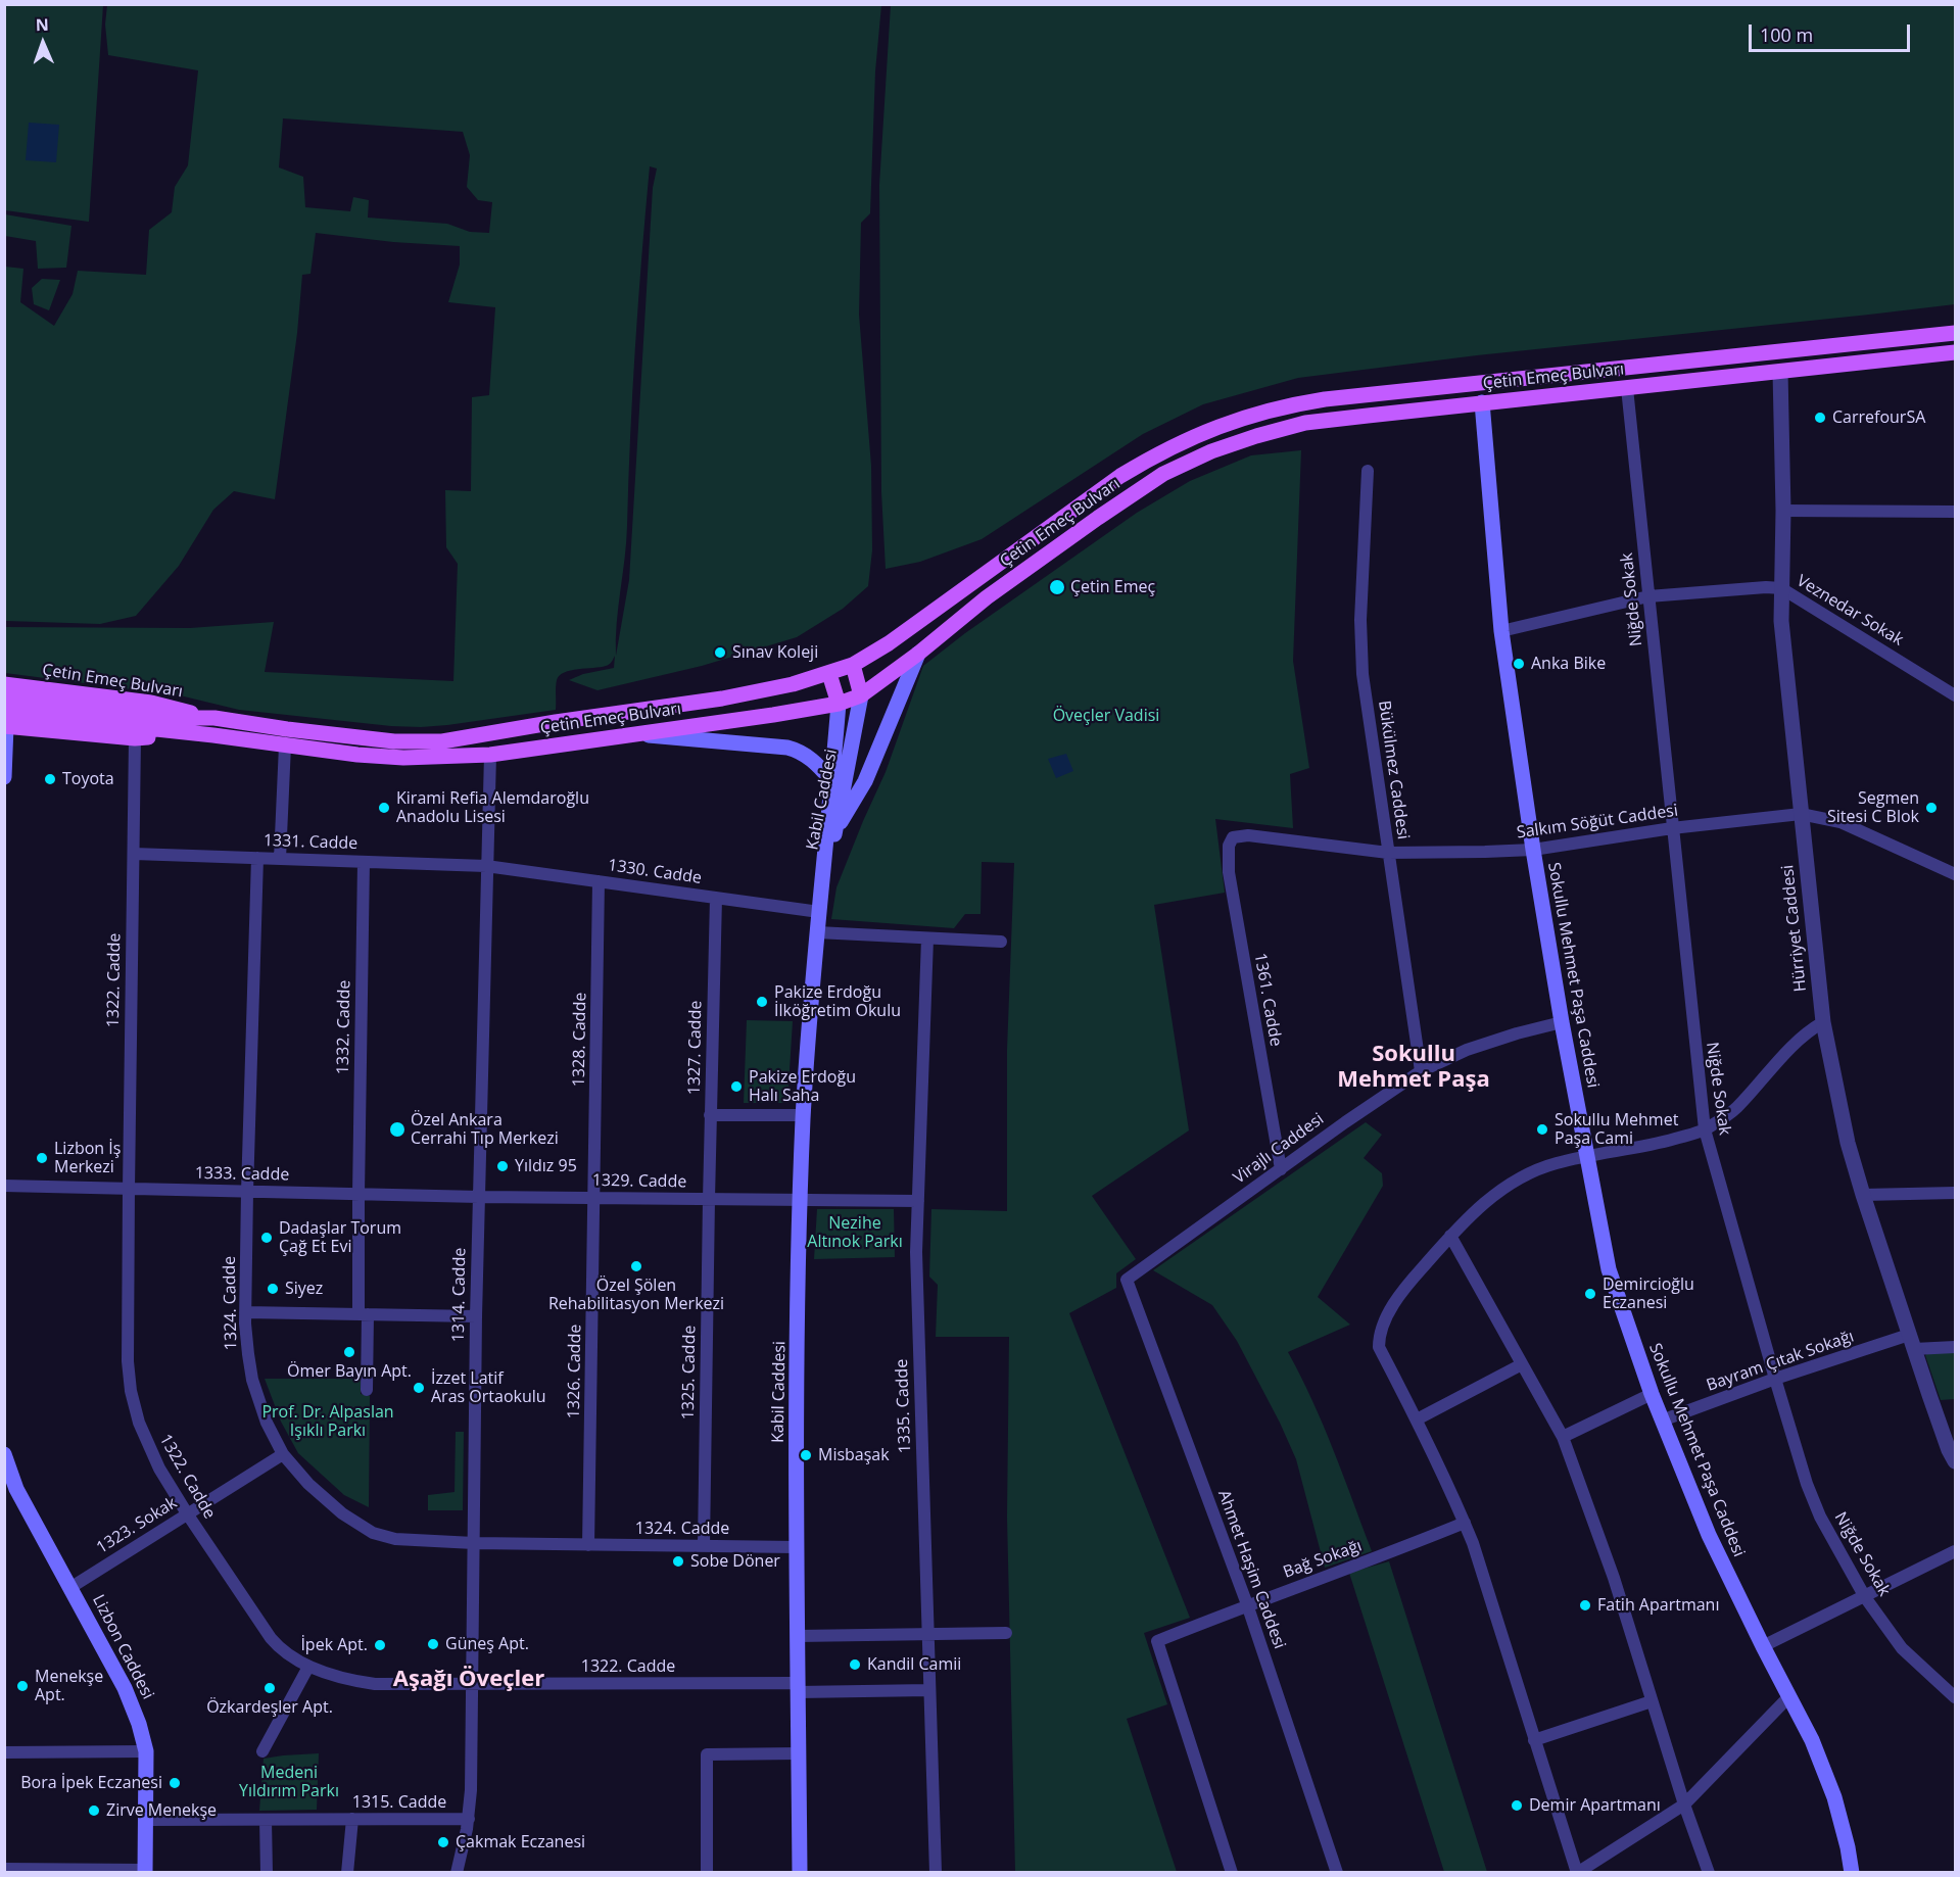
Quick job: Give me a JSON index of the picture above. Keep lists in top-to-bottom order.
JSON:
{
  "streets": {
    "main road": [
      "Çetin Emeç Bulvarı",
      "Kabil Caddesi",
      "Sokullu Mehmet Paşa Caddesi",
      "Lizbon Caddesi"
    ],
    "street": [
      "Niğde Sokak",
      "Veznedar Sokak",
      "Bükülmez Caddesi",
      "Salkım Söğüt Caddesi",
      "1331. Cadde",
      "1330. Cadde",
      "Hürriyet Caddesi",
      "1322. Cadde",
      "1361. Cadde",
      "1332. Cadde",
      "1328. Cadde",
      "1327. Cadde",
      "Virajlı Caddesi",
      "1333. Cadde",
      "1329. Cadde",
      "1314. Cadde",
      "1324. Cadde",
      "Bayram Çıtak Sokağı",
      "1326. Cadde",
      "1325. Cadde",
      "1335. Cadde",
      "1323. Sokak",
      "Bağ Sokağı",
      "Ahmet Haşim Caddesi",
      "1315. Cadde"
    ]
  },
  "crossings": [
    ["Çetin Emeç Bulvarı", "Niğde Sokak"],
    ["Çetin Emeç Bulvarı", "Kabil Caddesi"],
    ["Çetin Emeç Bulvarı", "Hürriyet Caddesi"],
    ["Çetin Emeç Bulvarı", "Sokullu Mehmet Paşa Caddesi"],
    ["Çetin Emeç Bulvarı", "1322. Cadde"],
    ["Çetin Emeç Bulvarı", "1314. Cadde"],
    ["Niğde Sokak", "Veznedar Sokak"],
    ["Niğde Sokak", "Salkım Söğüt Caddesi"],
    ["Niğde Sokak", "Bayram Çıtak Sokağı"],
    ["Veznedar Sokak", "Hürriyet Caddesi"],
    ["Veznedar Sokak", "Sokullu Mehmet Paşa Caddesi"],
    ["Bükülmez Caddesi", "Salkım Söğüt Caddesi"],
    ["Bükülmez Caddesi", "Virajlı Caddesi"],
    ["Kabil Caddesi", "1330. Cadde"],
    ["Kabil Caddesi", "1322. Cadde"],
    ["Kabil Caddesi", "1329. Cadde"],
    ["Kabil Caddesi", "1324. Cadde"],
    ["Salkım Söğüt Caddesi", "Hürriyet Caddesi"],
    ["Salkım Söğüt Caddesi", "Sokullu Mehmet Paşa Caddesi"],
    ["Salkım Söğüt Caddesi", "1361. Cadde"],
    ["1331. Cadde", "1330. Cadde"],
    ["1331. Cadde", "1322. Cadde"],
    ["1331. Cadde", "1332. Cadde"],
    ["1331. Cadde", "1314. Cadde"],
    ["1331. Cadde", "1324. Cadde"],
    ["1330. Cadde", "1328. Cadde"],
    ["1330. Cadde", "1327. Cadde"],
    ["1330. Cadde", "1314. Cadde"],
    ["Hürriyet Caddesi", "Bayram Çıtak Sokağı"],
    ["Sokullu Mehmet Paşa Caddesi", "Virajlı Caddesi"],
    ["Sokullu Mehmet Paşa Caddesi", "Bayram Çıtak Sokağı"],
    ["1322. Cadde", "1333. Cadde"],
    ["1322. Cadde", "1314. Cadde"],
    ["1322. Cadde", "1335. Cadde"],
    ["1322. Cadde", "1323. Sokak"],
    ["1361. Cadde", "Virajlı Caddesi"],
    ["1332. Cadde", "1333. Cadde"],
    ["1328. Cadde", "1329. Cadde"],
    ["1328. Cadde", "1326. Cadde"],
    ["1327. Cadde", "1329. Cadde"],
    ["1327. Cadde", "1325. Cadde"],
    ["Virajlı Caddesi", "Ahmet Haşim Caddesi"],
    ["1333. Cadde", "1329. Cadde"],
    ["1333. Cadde", "1314. Cadde"],
    ["1333. Cadde", "1324. Cadde"],
    ["1329. Cadde", "1314. Cadde"],
    ["1329. Cadde", "1326. Cadde"],
    ["1329. Cadde", "1325. Cadde"],
    ["1329. Cadde", "1335. Cadde"],
    ["1314. Cadde", "1324. Cadde"],
    ["1314. Cadde", "1315. Cadde"],
    ["1324. Cadde", "1326. Cadde"],
    ["1324. Cadde", "1325. Cadde"],
    ["1324. Cadde", "1323. Sokak"],
    ["1323. Sokak", "Lizbon Caddesi"],
    ["Bağ Sokağı", "Ahmet Haşim Caddesi"],
    ["Lizbon Caddesi", "1315. Cadde"]
  ],
  "districts": ["Sokullu Mehmet Paşa", "Aşağı Öveçler"],
  "parks": [
    "Öveçler Vadisi",
    "Nezihe Altınok Parkı",
    "Prof. Dr. Alpaslan Işıklı Parkı",
    "Medeni Yıldırım Parkı"
  ],
  "places": [
    "CarrefourSA",
    "Çetin Emeç",
    "Sınav Koleji",
    "Anka Bike",
    "Toyota",
    "Kirami Refia Alemdaroğlu Anadolu Lisesi",
    "Segmen Sitesi C Blok",
    "Pakize Erdoğu İlköğretim Okulu",
    "Pakize Erdoğu Halı Saha",
    "Özel Ankara Cerrahi Tıp Merkezi",
    "Sokullu Mehmet Paşa Cami",
    "Lizbon İş Merkezi",
    "Yıldız 95",
    "Dadaşlar Torum Çağ Et Evi",
    "Özel Şölen Rehabilitasyon Merkezi",
    "Siyez",
    "Demircioğlu Eczanesi",
    "Ömer Bayın Apt.",
    "İzzet Latif Aras Ortaokulu",
    "Misbaşak",
    "Sobe Döner",
    "Fatih Apartmanı",
    "Güneş Apt.",
    "İpek Apt.",
    "Kandil Camii",
    "Menekşe Apt.",
    "Özkardeşler Apt.",
    "Bora İpek Eczanesi",
    "Demir Apartmanı",
    "Zirve Menekşe",
    "Çakmak Eczanesi"
  ],
  "scale_bar": "100 m",
  "north": "top"
}
